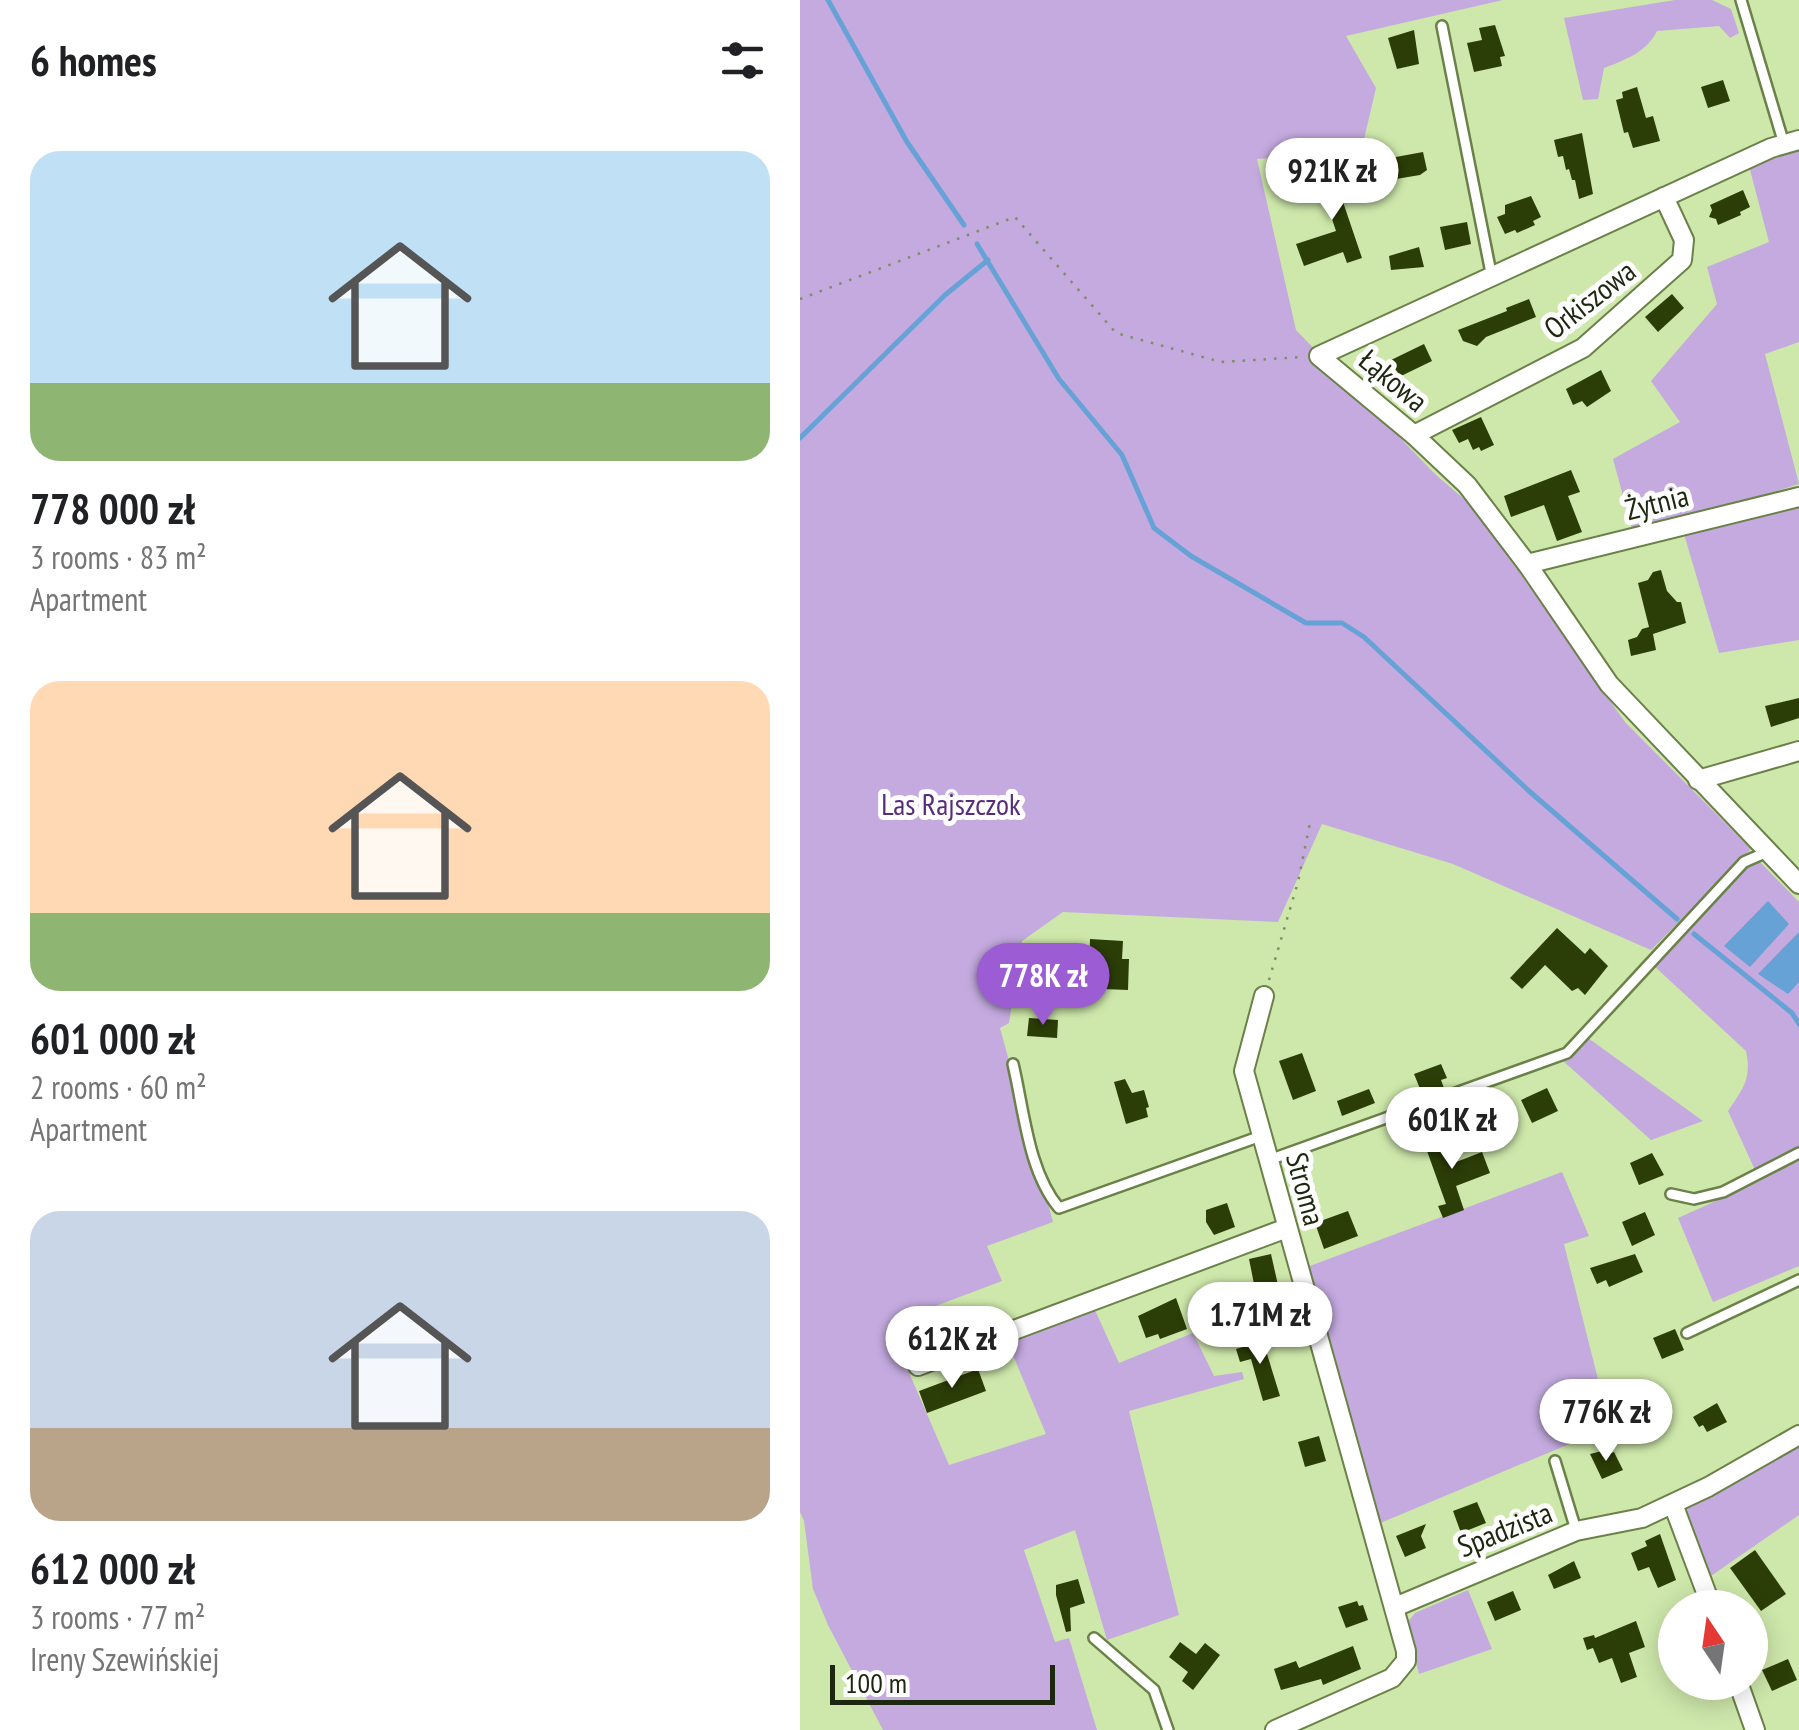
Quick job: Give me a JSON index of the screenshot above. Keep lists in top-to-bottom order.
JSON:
{
  "streets": {
    "street": [
      "Orkiszowa",
      "Łąkowa",
      "Żytnia",
      "Stroma",
      "Spadzista"
    ]
  },
  "crossings": [
    ["Orkiszowa", "Łąkowa"],
    ["Łąkowa", "Żytnia"],
    ["Stroma", "Spadzista"]
  ],
  "parks": ["Las Rajszczok"],
  "scale_bar": "100 m",
  "north": "top",
  "page": {
    "heading": "6 homes",
    "list": [
      {
        "name": "778 000 zł",
        "note": "3 rooms · 83 m² · Apartment"
      },
      {
        "name": "601 000 zł",
        "note": "2 rooms · 60 m² · Apartment"
      },
      {
        "name": "612 000 zł",
        "note": "3 rooms · 77 m² · Ireny Szewińskiej"
      }
    ],
    "price": [
      "921K zł",
      "778K zł",
      "601K zł",
      "1.71M zł",
      "612K zł",
      "776K zł"
    ],
    "scale": "100 m"
  }
}
